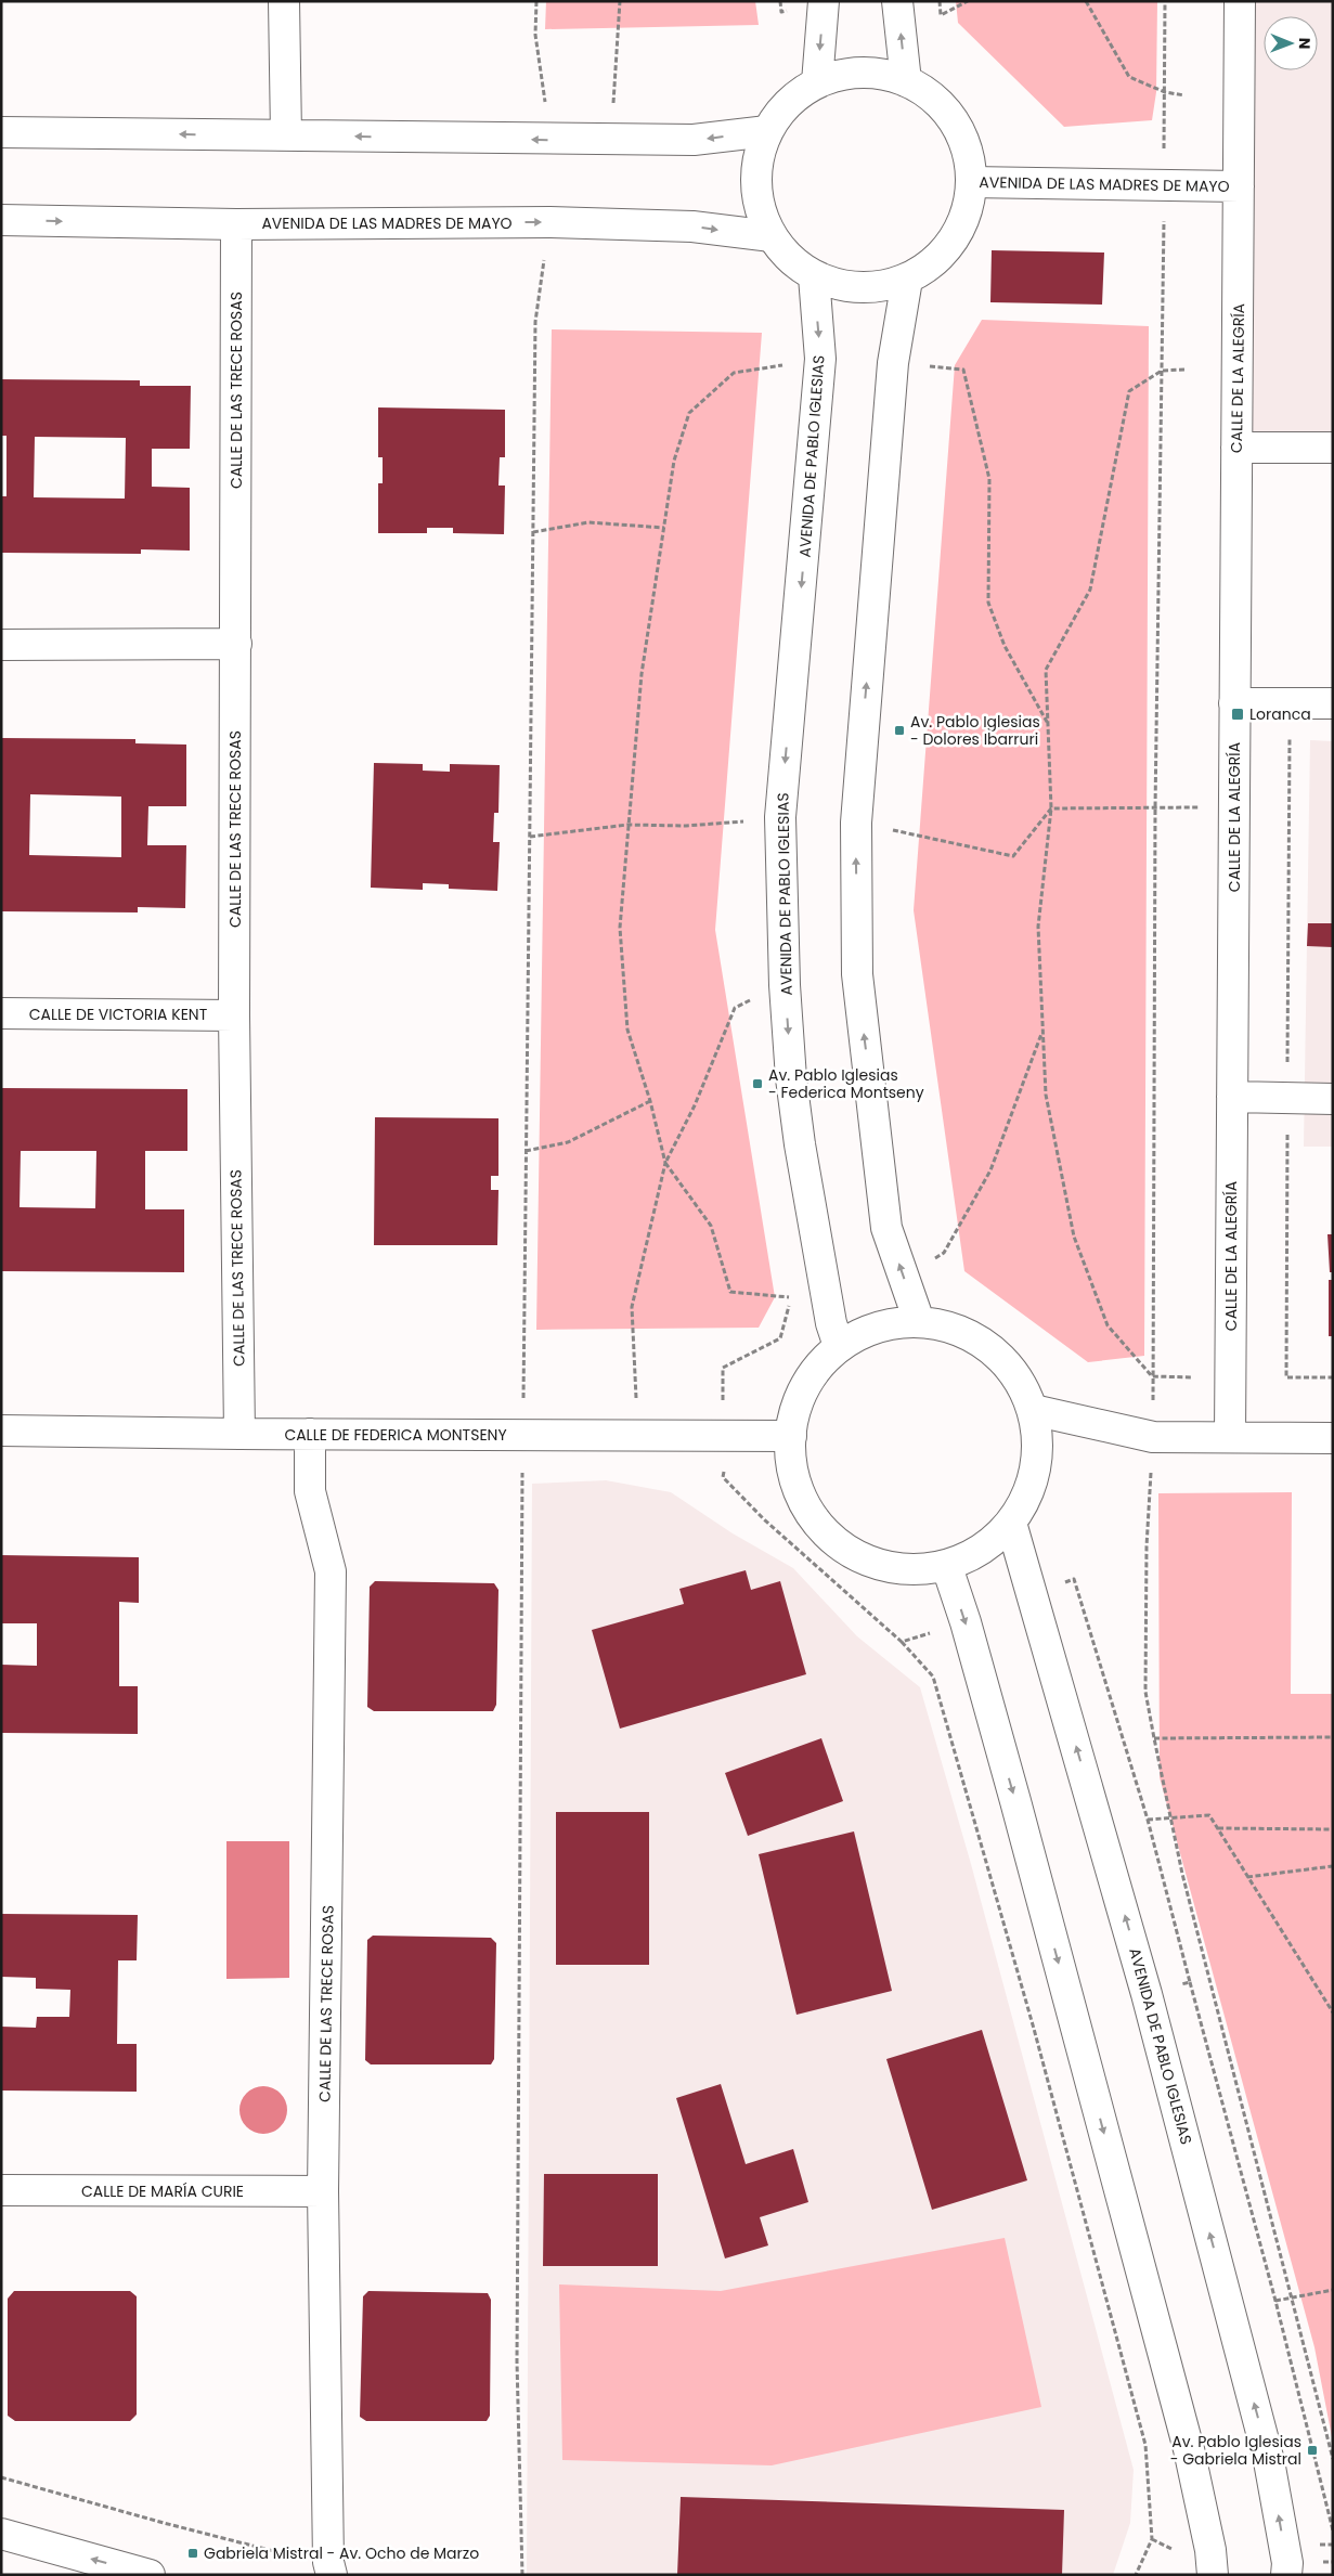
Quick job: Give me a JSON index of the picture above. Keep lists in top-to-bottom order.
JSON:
{
  "streets": {
    "street": [
      "AVENIDA DE LAS MADRES DE MAYO",
      "CALLE DE LA ALEGRÍA",
      "CALLE DE LAS TRECE ROSAS",
      "AVENIDA DE PABLO IGLESIAS",
      "CALLE DE VICTORIA KENT",
      "CALLE DE FEDERICA MONTSENY",
      "CALLE DE MARÍA CURIE"
    ]
  },
  "crossings": [
    ["AVENIDA DE LAS MADRES DE MAYO", "CALLE DE LA ALEGRÍA"],
    ["AVENIDA DE LAS MADRES DE MAYO", "CALLE DE LAS TRECE ROSAS"],
    ["CALLE DE LAS TRECE ROSAS", "CALLE DE VICTORIA KENT"],
    ["CALLE DE LAS TRECE ROSAS", "CALLE DE FEDERICA MONTSENY"],
    ["CALLE DE LAS TRECE ROSAS", "CALLE DE MARÍA CURIE"]
  ],
  "places": {
    "transit": [
      "Loranca",
      "Av. Pablo Iglesias - Dolores Ibarruri",
      "Av. Pablo Iglesias - Federica Montseny",
      "Av. Pablo Iglesias - Gabriela Mistral",
      "Gabriela Mistral - Av. Ocho de Marzo"
    ]
  },
  "north": "right"
}
